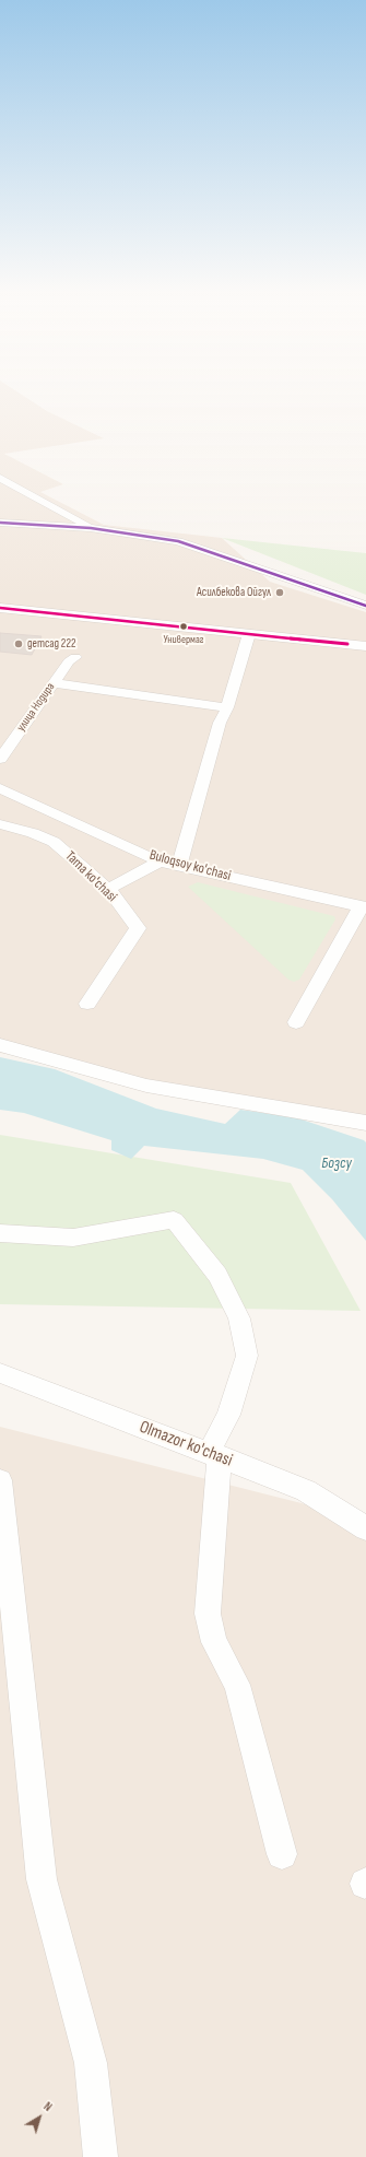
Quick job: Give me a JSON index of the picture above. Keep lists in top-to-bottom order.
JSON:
{
  "streets": {
    "street": [
      "улица Нодира",
      "Buloqsoy ko'chasi",
      "Tama ko'chasi",
      "Olmazor ko'chasi"
    ]
  },
  "water": ["Бозсу"],
  "places": ["Асилбекова Ойгул", "Универмаг", "детсад 222"],
  "north": "top right"
}
